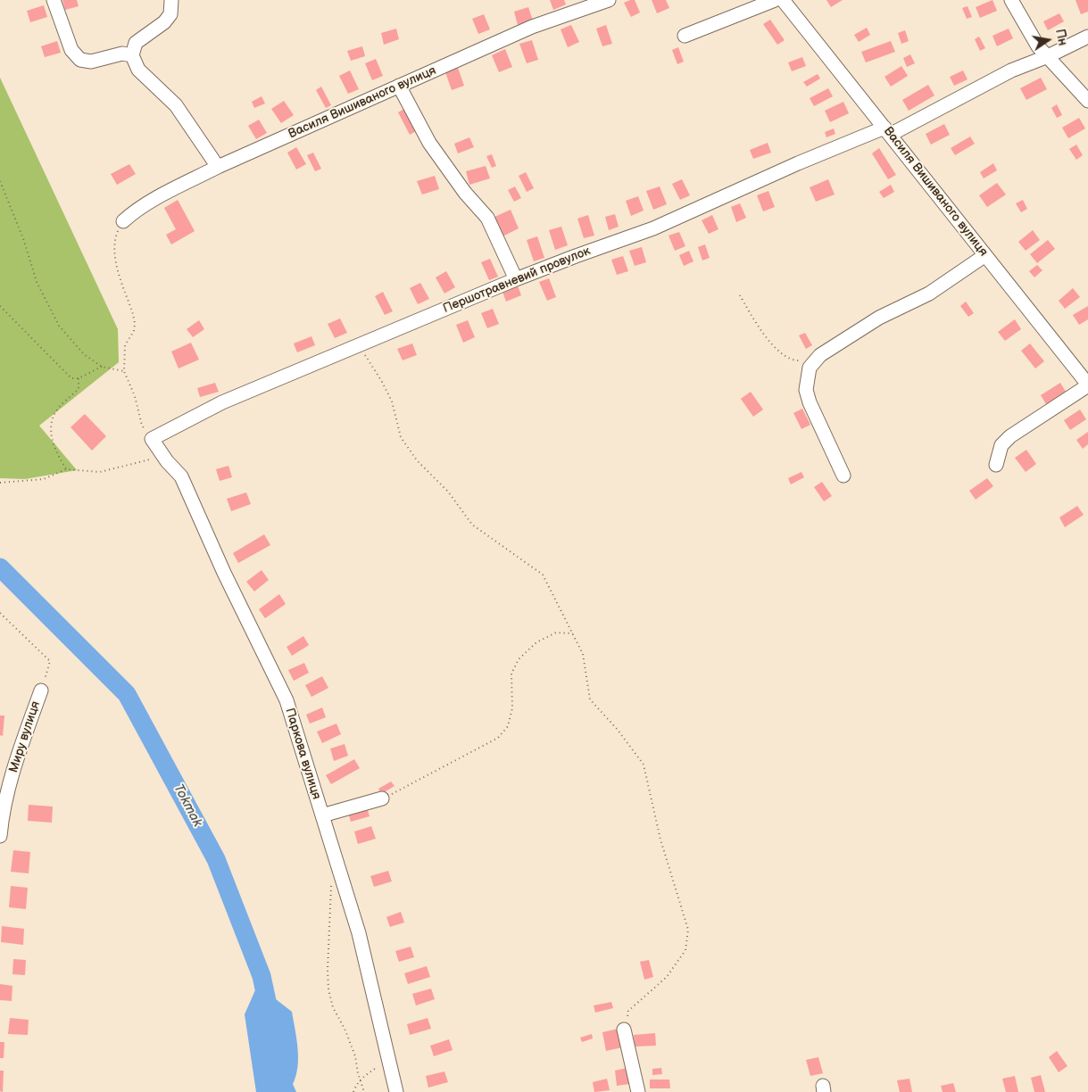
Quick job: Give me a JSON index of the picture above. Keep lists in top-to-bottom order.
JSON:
{
  "streets": {
    "street": [
      "Василя Вишиваного вулиця",
      "Першотравневий провулок",
      "Миру вулиця",
      "Паркова вулиця"
    ]
  },
  "crossings": [
    ["Василя Вишиваного вулиця", "Першотравневий провулок"],
    ["Першотравневий провулок", "Паркова вулиця"]
  ],
  "water": ["Tokmak"],
  "north": "right"
}
